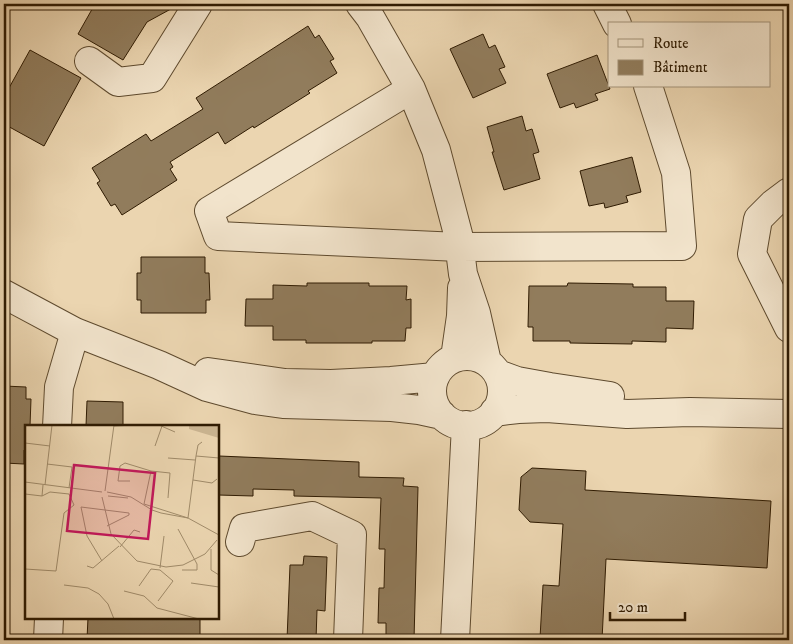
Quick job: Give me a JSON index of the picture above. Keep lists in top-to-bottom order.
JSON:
{
  "legend": ["Route", "Bâtiment"],
  "scale_bar": "20 m"
}
